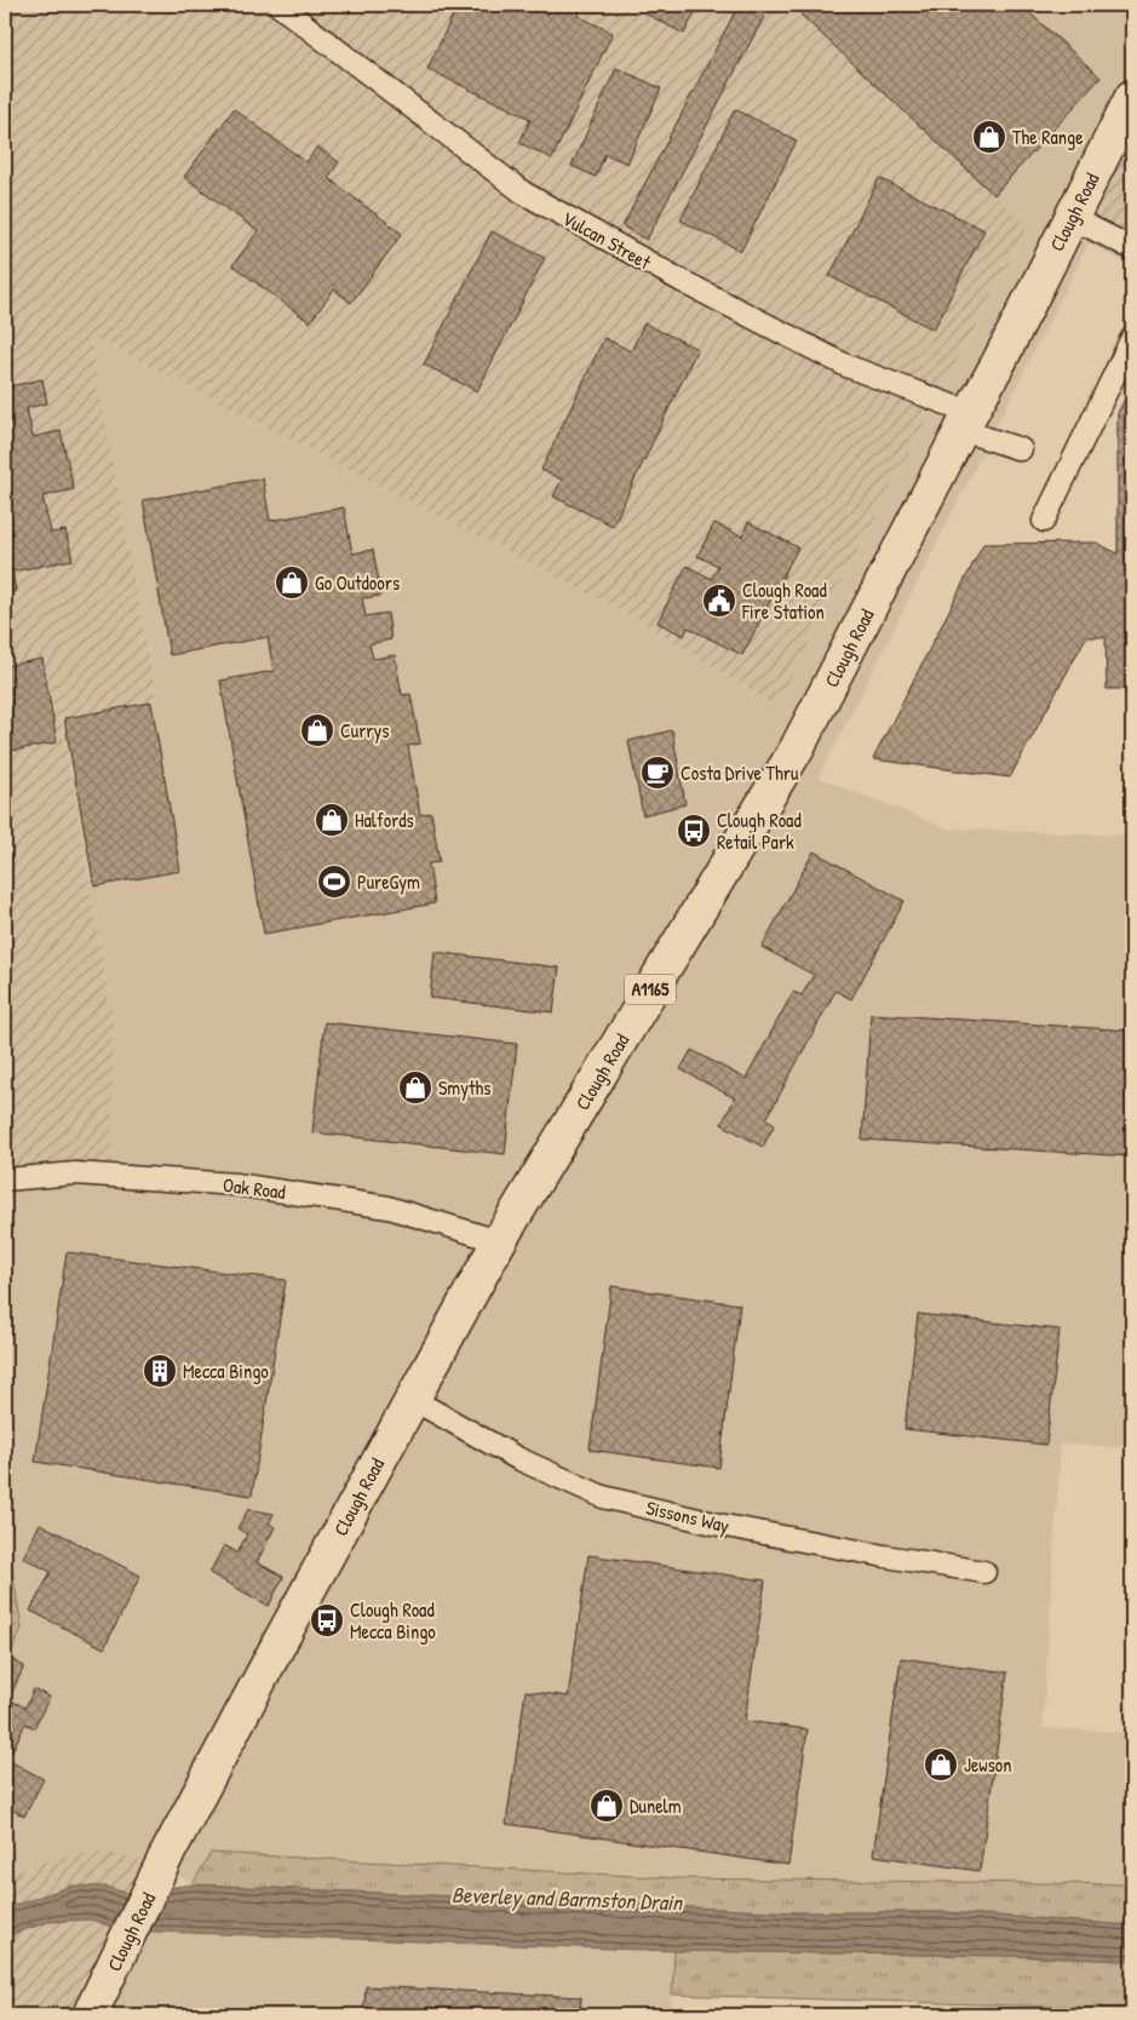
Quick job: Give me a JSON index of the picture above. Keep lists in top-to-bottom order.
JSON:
{
  "streets": {
    "main road": ["Clough Road", "A1165"],
    "street": ["Vulcan Street", "Oak Road", "Sissons Way"]
  },
  "crossings": [
    ["Clough Road", "Vulcan Street"],
    ["Clough Road", "Oak Road"],
    ["Clough Road", "Sissons Way"]
  ],
  "water": ["Beverley and Barmston Drain"],
  "places": {
    "shop": [
      "The Range",
      "Go Outdoors",
      "Currys",
      "Halfords",
      "Smyths",
      "Jewson",
      "Dunelm"
    ],
    "public building": ["Clough Road Fire Station"],
    "cafe": ["Costa Drive Thru"],
    "bus stop": ["Clough Road Retail Park", "Clough Road Mecca Bingo"],
    "sports": ["PureGym"],
    "building": ["Mecca Bingo"]
  }
}
